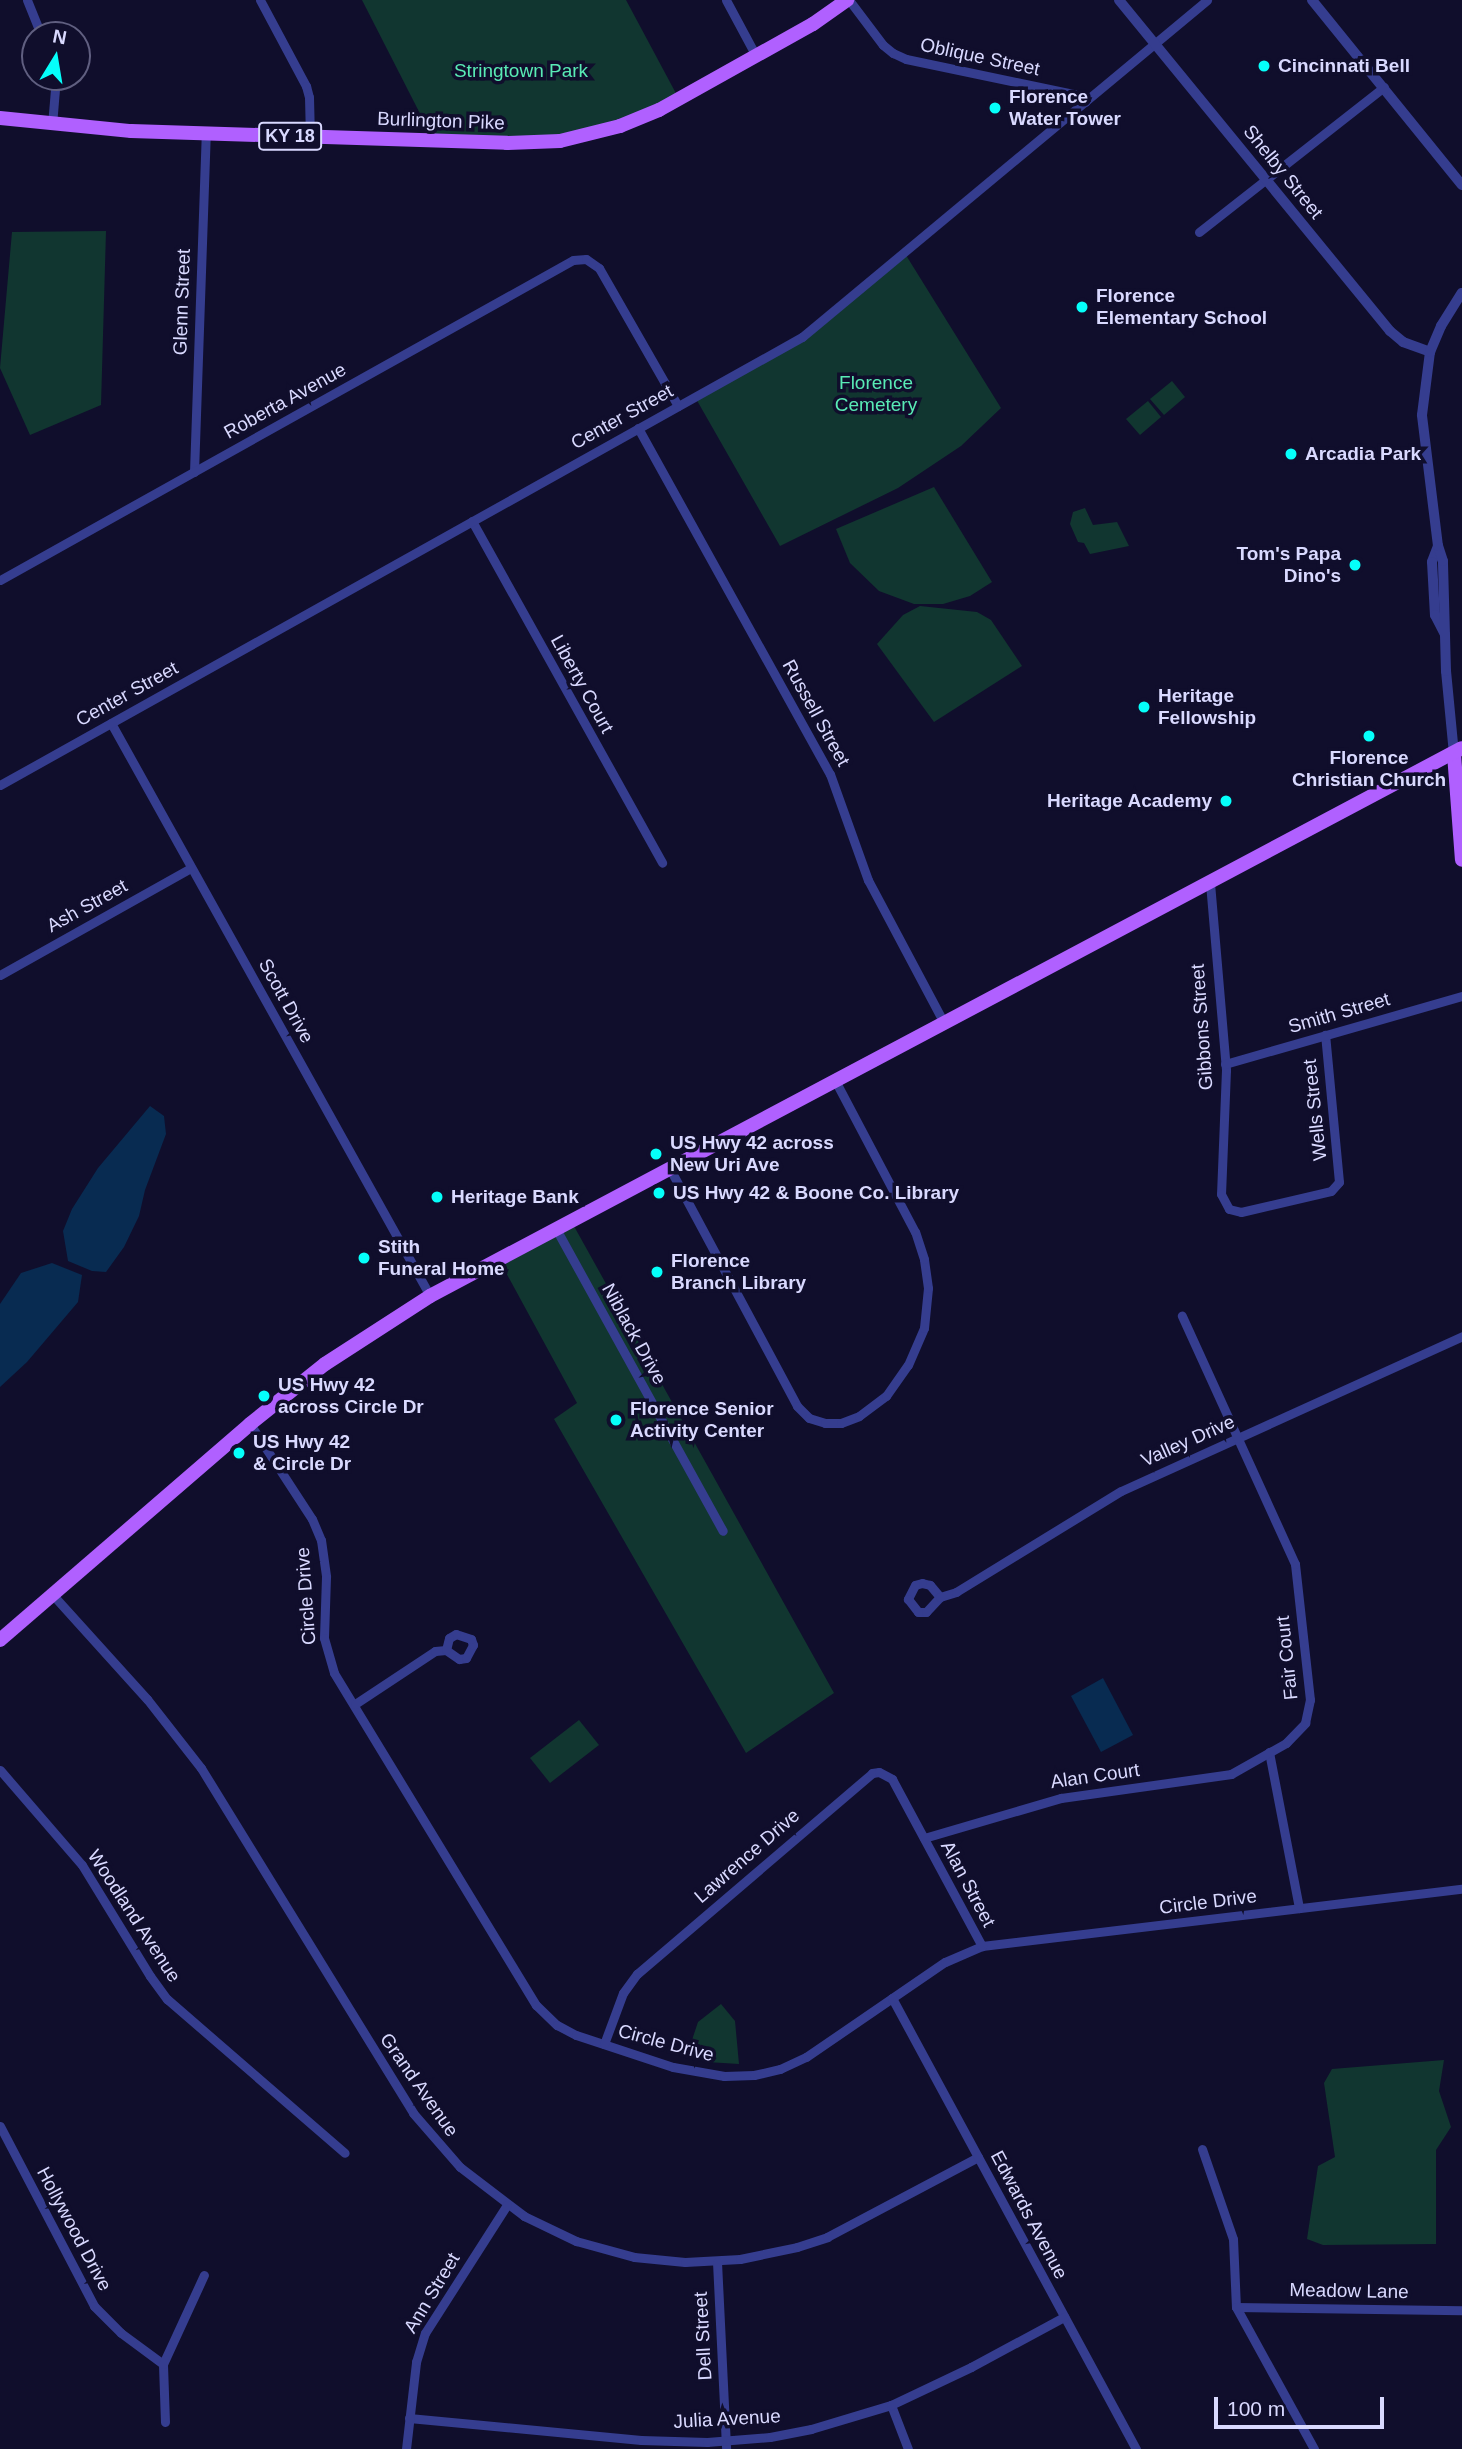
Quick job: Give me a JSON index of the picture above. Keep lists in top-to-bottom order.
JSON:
{
  "streets": {
    "main road": ["Burlington Pike", "KY 18"],
    "street": [
      "Oblique Street",
      "Shelby Street",
      "Glenn Street",
      "Roberta Avenue",
      "Center Street",
      "Liberty Court",
      "Russell Street",
      "Ash Street",
      "Scott Drive",
      "Smith Street",
      "Gibbons Street",
      "Wells Street",
      "Niblack Drive",
      "Valley Drive",
      "Circle Drive",
      "Fair Court",
      "Alan Court",
      "Lawrence Drive",
      "Alan Street",
      "Woodland Avenue",
      "Grand Avenue",
      "Edwards Avenue",
      "Hollywood Drive",
      "Meadow Lane",
      "Ann Street",
      "Dell Street",
      "Julia Avenue"
    ]
  },
  "crossings": [
    ["Oblique Street", "Burlington Pike"],
    ["Oblique Street", "Center Street"],
    ["Burlington Pike", "Glenn Street"],
    ["Shelby Street", "Center Street"],
    ["Glenn Street", "Roberta Avenue"],
    ["Roberta Avenue", "Center Street"],
    ["Center Street", "Liberty Court"],
    ["Center Street", "Russell Street"],
    ["Center Street", "Scott Drive"],
    ["Ash Street", "Scott Drive"],
    ["Smith Street", "Gibbons Street"],
    ["Smith Street", "Wells Street"],
    ["Gibbons Street", "Wells Street"],
    ["Valley Drive", "Fair Court"],
    ["Circle Drive", "Lawrence Drive"],
    ["Circle Drive", "Alan Street"],
    ["Circle Drive", "Edwards Avenue"],
    ["Fair Court", "Alan Court"],
    ["Alan Court", "Lawrence Drive"],
    ["Alan Court", "Alan Street"],
    ["Lawrence Drive", "Alan Street"],
    ["Grand Avenue", "Edwards Avenue"],
    ["Grand Avenue", "Ann Street"],
    ["Grand Avenue", "Dell Street"],
    ["Edwards Avenue", "Julia Avenue"],
    ["Ann Street", "Julia Avenue"],
    ["Dell Street", "Julia Avenue"]
  ],
  "parks": ["Stringtown Park", "Florence Cemetery"],
  "places": [
    "Cincinnati Bell",
    "Florence Water Tower",
    "Florence Elementary School",
    "Arcadia Park",
    "Tom's Papa Dino's",
    "Heritage Fellowship",
    "Florence Christian Church",
    "Heritage Academy",
    "US Hwy 42 across New Uri Ave",
    "US Hwy 42 & Boone Co. Library",
    "Heritage Bank",
    "Stith Funeral Home",
    "Florence Branch Library",
    "US Hwy 42 across Circle Dr",
    "Florence Senior Activity Center",
    "US Hwy 42 & Circle Dr"
  ],
  "scale_bar": "100 m",
  "north": "top"
}
